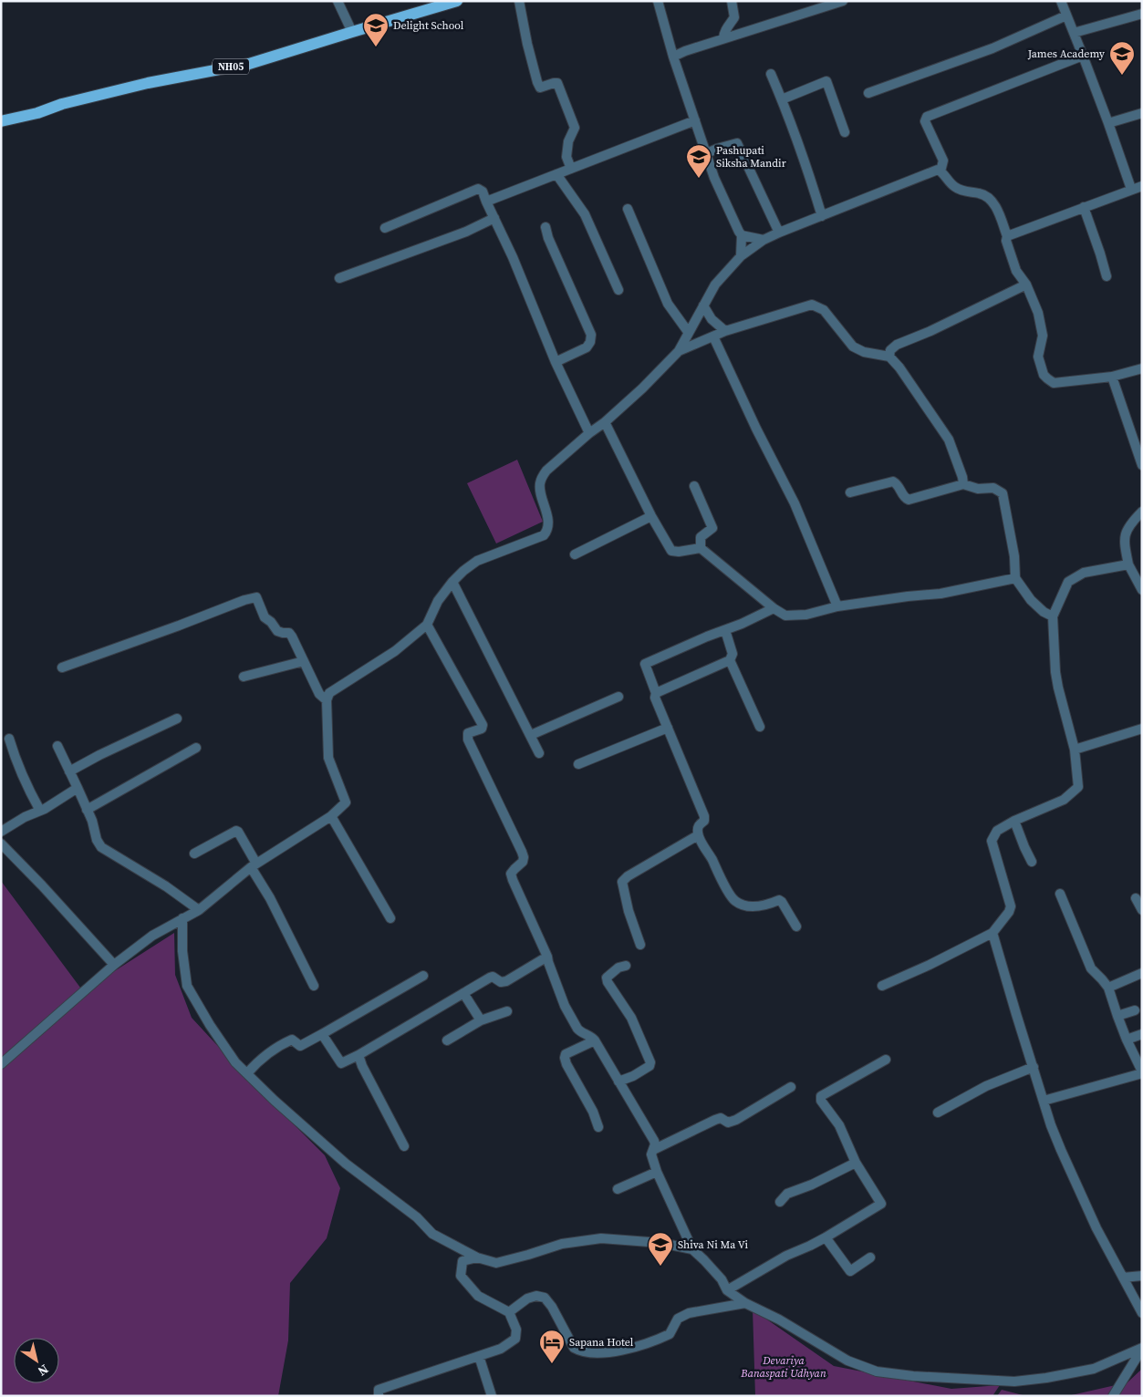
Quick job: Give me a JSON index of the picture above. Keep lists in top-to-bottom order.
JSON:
{
  "streets": {
    "main road": ["NH05"]
  },
  "parks": ["Devariya Banaspati Udhyan"],
  "places": {
    "school or university": [
      "Delight School",
      "James Academy",
      "Pashupati Siksha Mandir",
      "Shiva Ni Ma Vi"
    ],
    "hotel": ["Sapana Hotel"]
  },
  "north": "bottom right"
}
